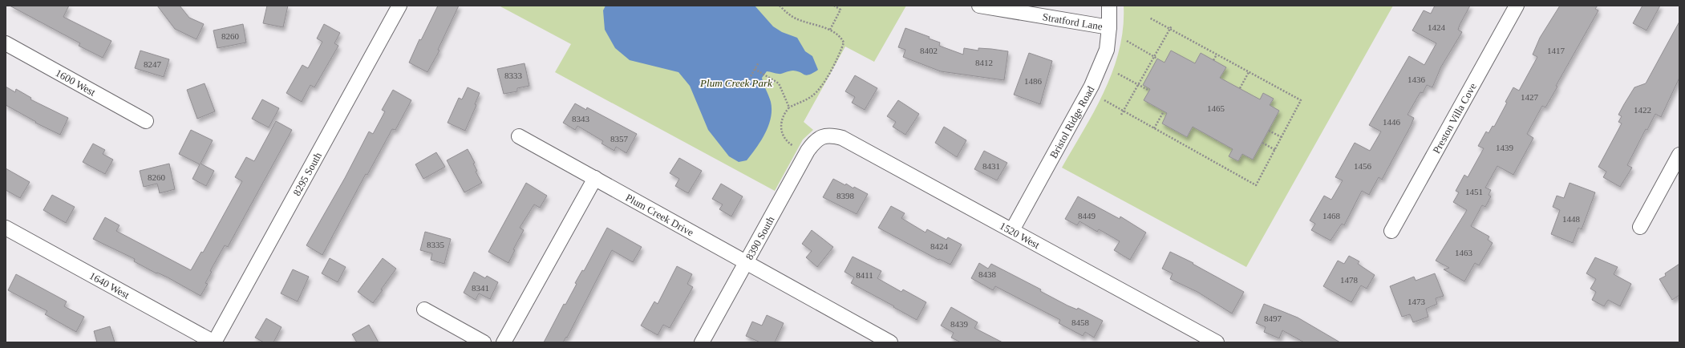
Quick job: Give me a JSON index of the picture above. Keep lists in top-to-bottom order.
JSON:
{
  "streets": {
    "street": [
      "Stratford Lane",
      "1600 West",
      "Preston Villa Cove",
      "Bristol Ridge Road",
      "8295 South",
      "Plum Creek Drive",
      "1520 West",
      "8390 South",
      "1640 West"
    ]
  },
  "crossings": [
    ["Stratford Lane", "Bristol Ridge Road"],
    ["Bristol Ridge Road", "1520 West"],
    ["8295 South", "1640 West"],
    ["Plum Creek Drive", "8390 South"],
    ["1520 West", "8390 South"]
  ],
  "parks": ["Plum Creek Park"],
  "house_numbers": [
    "1424",
    "8260",
    "8402",
    "1417",
    "8412",
    "8247",
    "8333",
    "1436",
    "1486",
    "1427",
    "1465",
    "1422",
    "8343",
    "1446",
    "8357",
    "1439",
    "8431",
    "1456",
    "8260",
    "1451",
    "8398",
    "8449",
    "1468",
    "1448",
    "8335",
    "8424",
    "1463",
    "8438",
    "8411",
    "1478",
    "8341",
    "1473",
    "8497",
    "8458",
    "8439"
  ]
}
